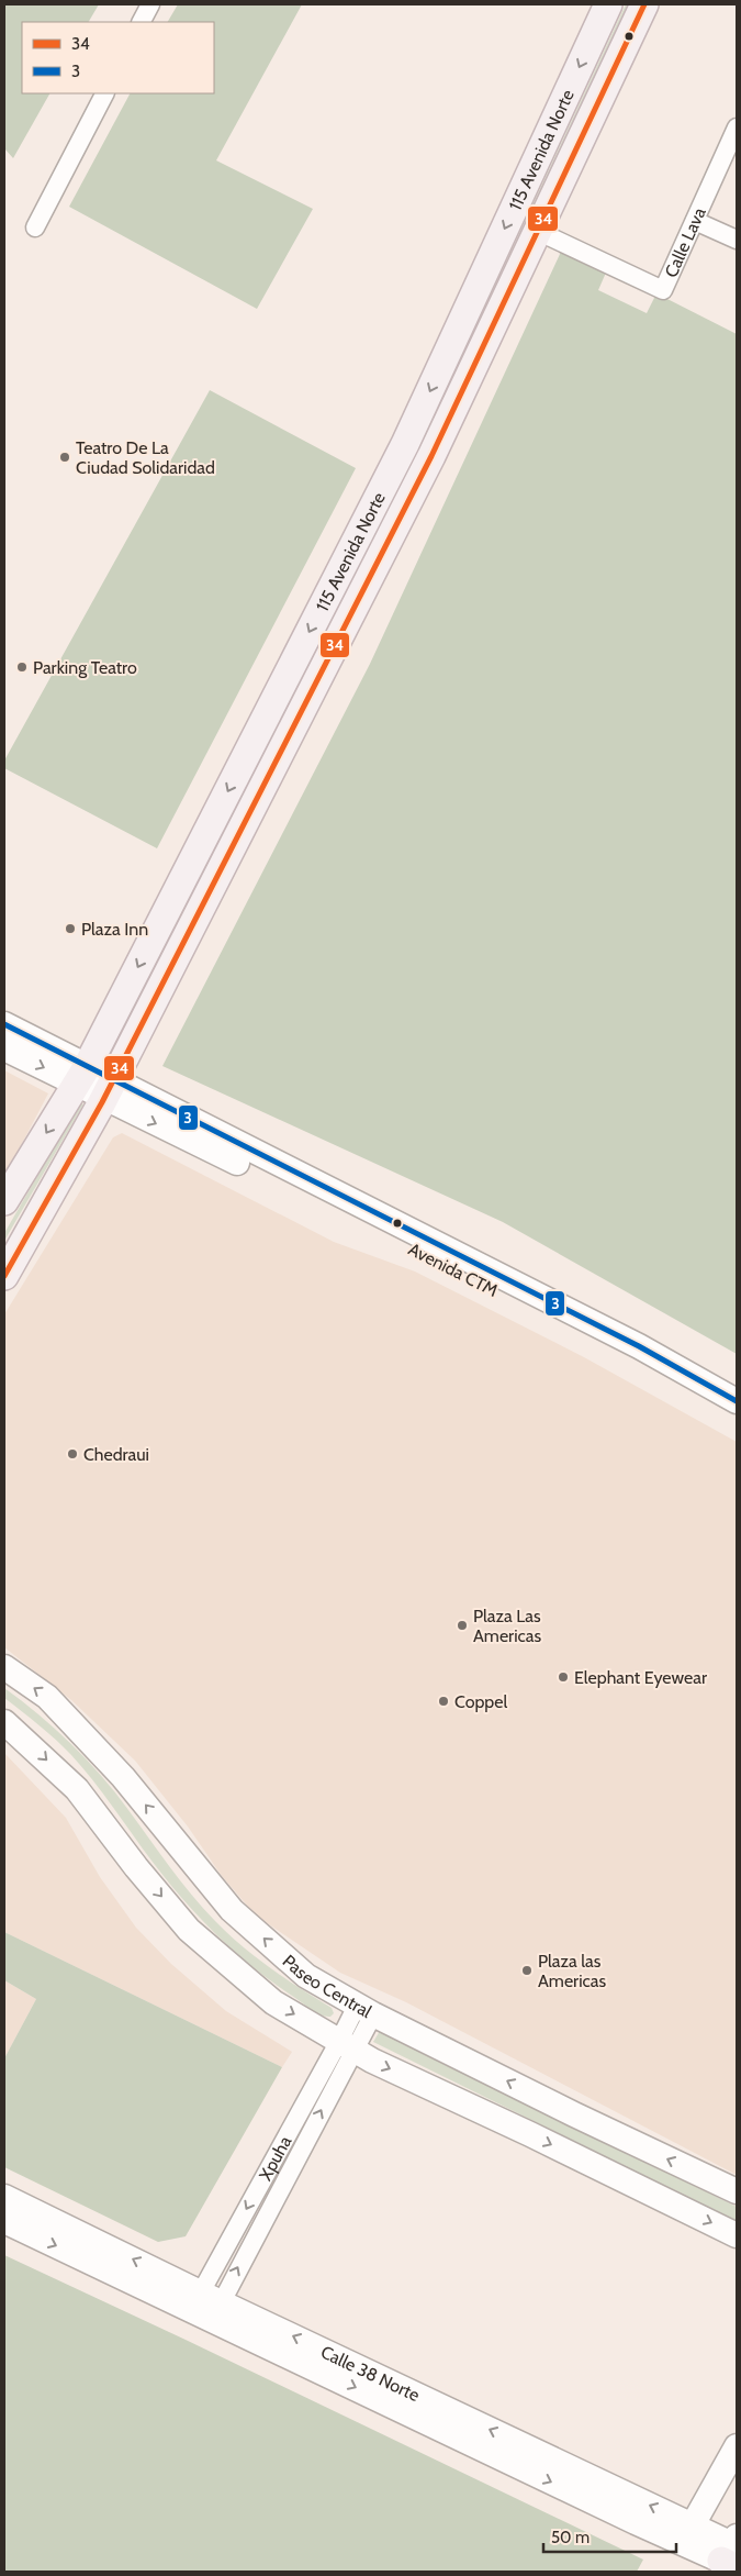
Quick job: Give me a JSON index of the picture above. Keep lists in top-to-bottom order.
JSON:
{
  "streets": {
    "main road": [
      "115 Avenida Norte",
      "Avenida CTM",
      "Paseo Central",
      "Calle 38 Norte"
    ],
    "street": ["Calle Lava", "Xpuha"]
  },
  "crossings": [
    ["115 Avenida Norte", "Calle Lava"],
    ["115 Avenida Norte", "Avenida CTM"],
    ["Paseo Central", "Xpuha"],
    ["Xpuha", "Calle 38 Norte"]
  ],
  "places": [
    "Teatro De La Ciudad Solidaridad",
    "Parking Teatro",
    "Plaza Inn",
    "Chedraui",
    "Plaza Las Americas",
    "Elephant Eyewear",
    "Coppel",
    "Plaza las Americas"
  ],
  "lines": ["transit line 34", "transit line 3"],
  "legend": ["34", "3"],
  "scale_bar": "50 m"
}
